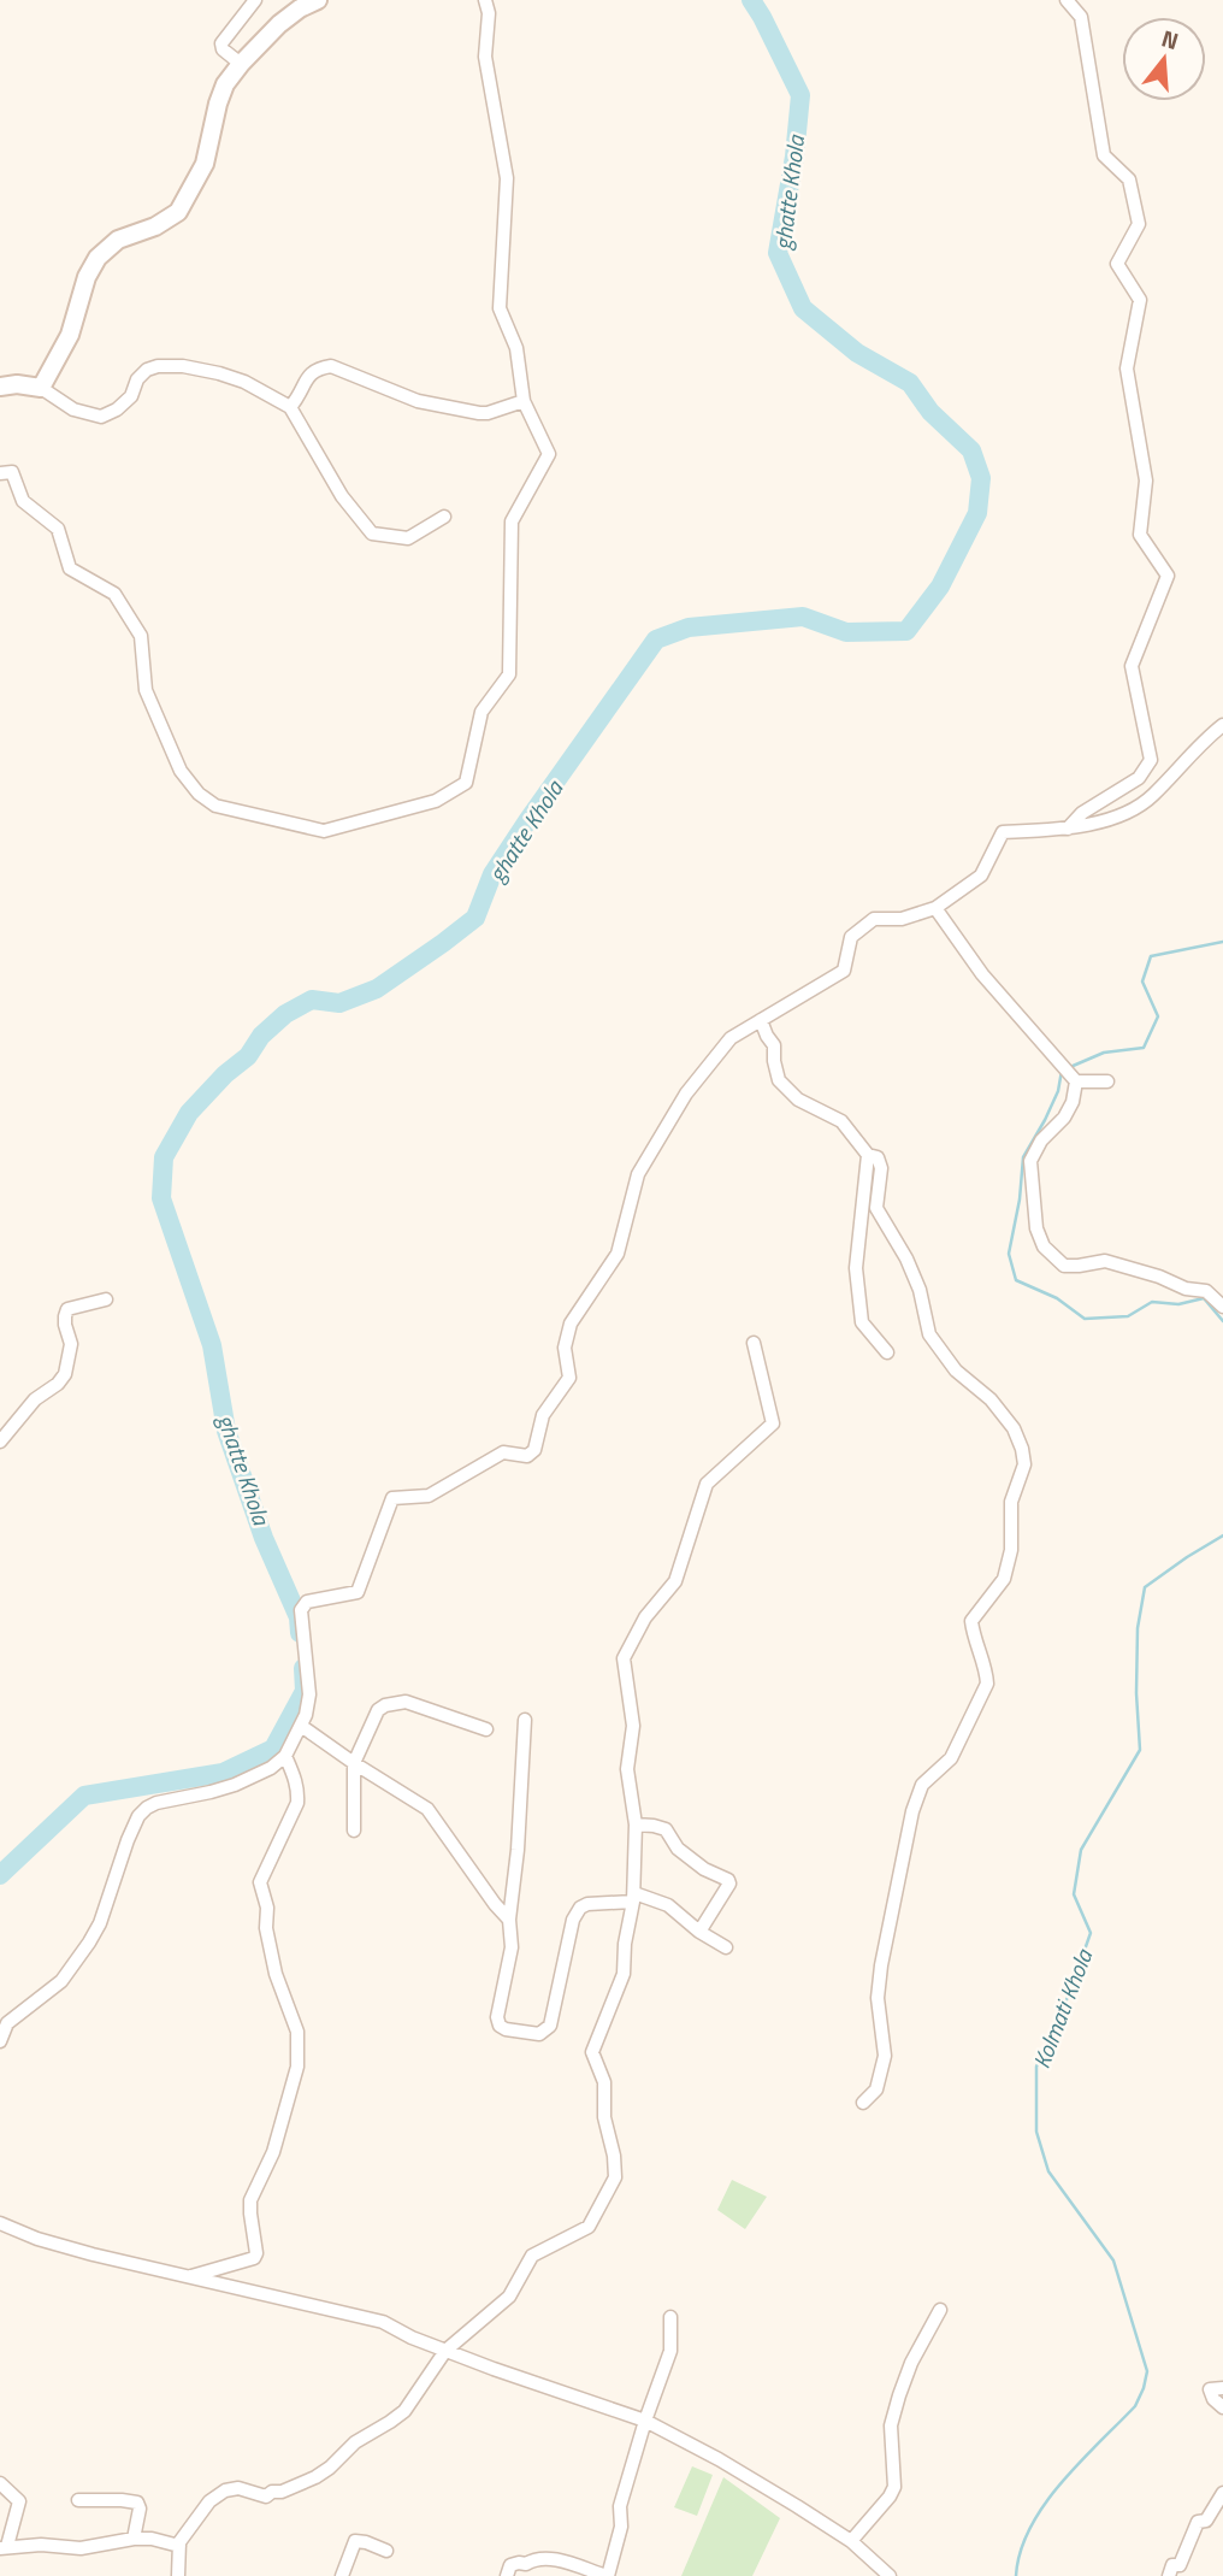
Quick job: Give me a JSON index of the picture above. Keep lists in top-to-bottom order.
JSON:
{
  "water": ["ghatte Khola", "Kolmati Khola"],
  "north": "top"
}
